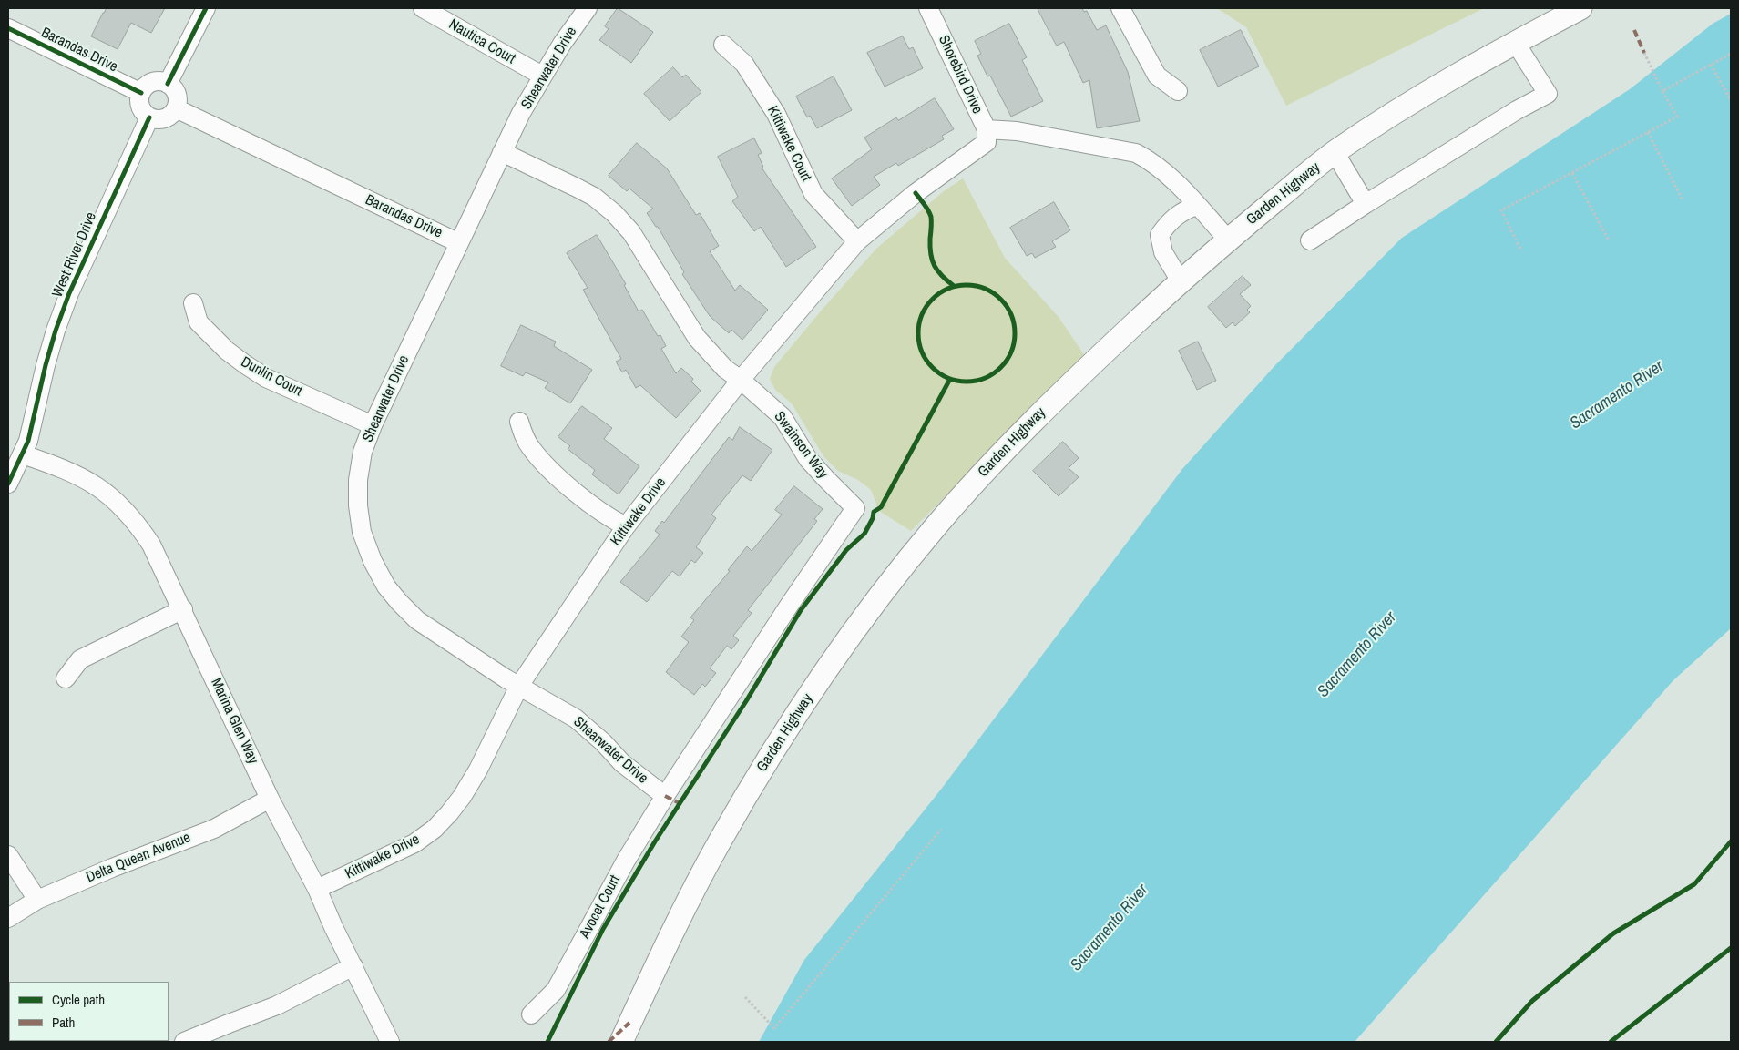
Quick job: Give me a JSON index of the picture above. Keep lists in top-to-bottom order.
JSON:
{
  "streets": {
    "main road": ["Garden Highway"],
    "street": [
      "Nautica Court",
      "Barandas Drive",
      "Shearwater Drive",
      "Shorebird Drive",
      "Kittiwake Court",
      "West River Drive",
      "Dunlin Court",
      "Swainson Way",
      "Kittiwake Drive",
      "Marina Glen Way",
      "Delta Queen Avenue",
      "Avocet Court"
    ]
  },
  "crossings": [
    ["Nautica Court", "Shearwater Drive"],
    ["Barandas Drive", "Shearwater Drive"],
    ["Barandas Drive", "West River Drive"],
    ["Shearwater Drive", "Dunlin Court"],
    ["Shearwater Drive", "Swainson Way"],
    ["Shearwater Drive", "Kittiwake Drive"],
    ["Shearwater Drive", "Avocet Court"],
    ["Shorebird Drive", "Kittiwake Drive"],
    ["Kittiwake Court", "Kittiwake Drive"],
    ["West River Drive", "Marina Glen Way"],
    ["Swainson Way", "Kittiwake Drive"],
    ["Swainson Way", "Avocet Court"],
    ["Kittiwake Drive", "Marina Glen Way"],
    ["Marina Glen Way", "Delta Queen Avenue"]
  ],
  "water": ["Sacramento River"],
  "legend": ["Cycle path", "Path"]
}
